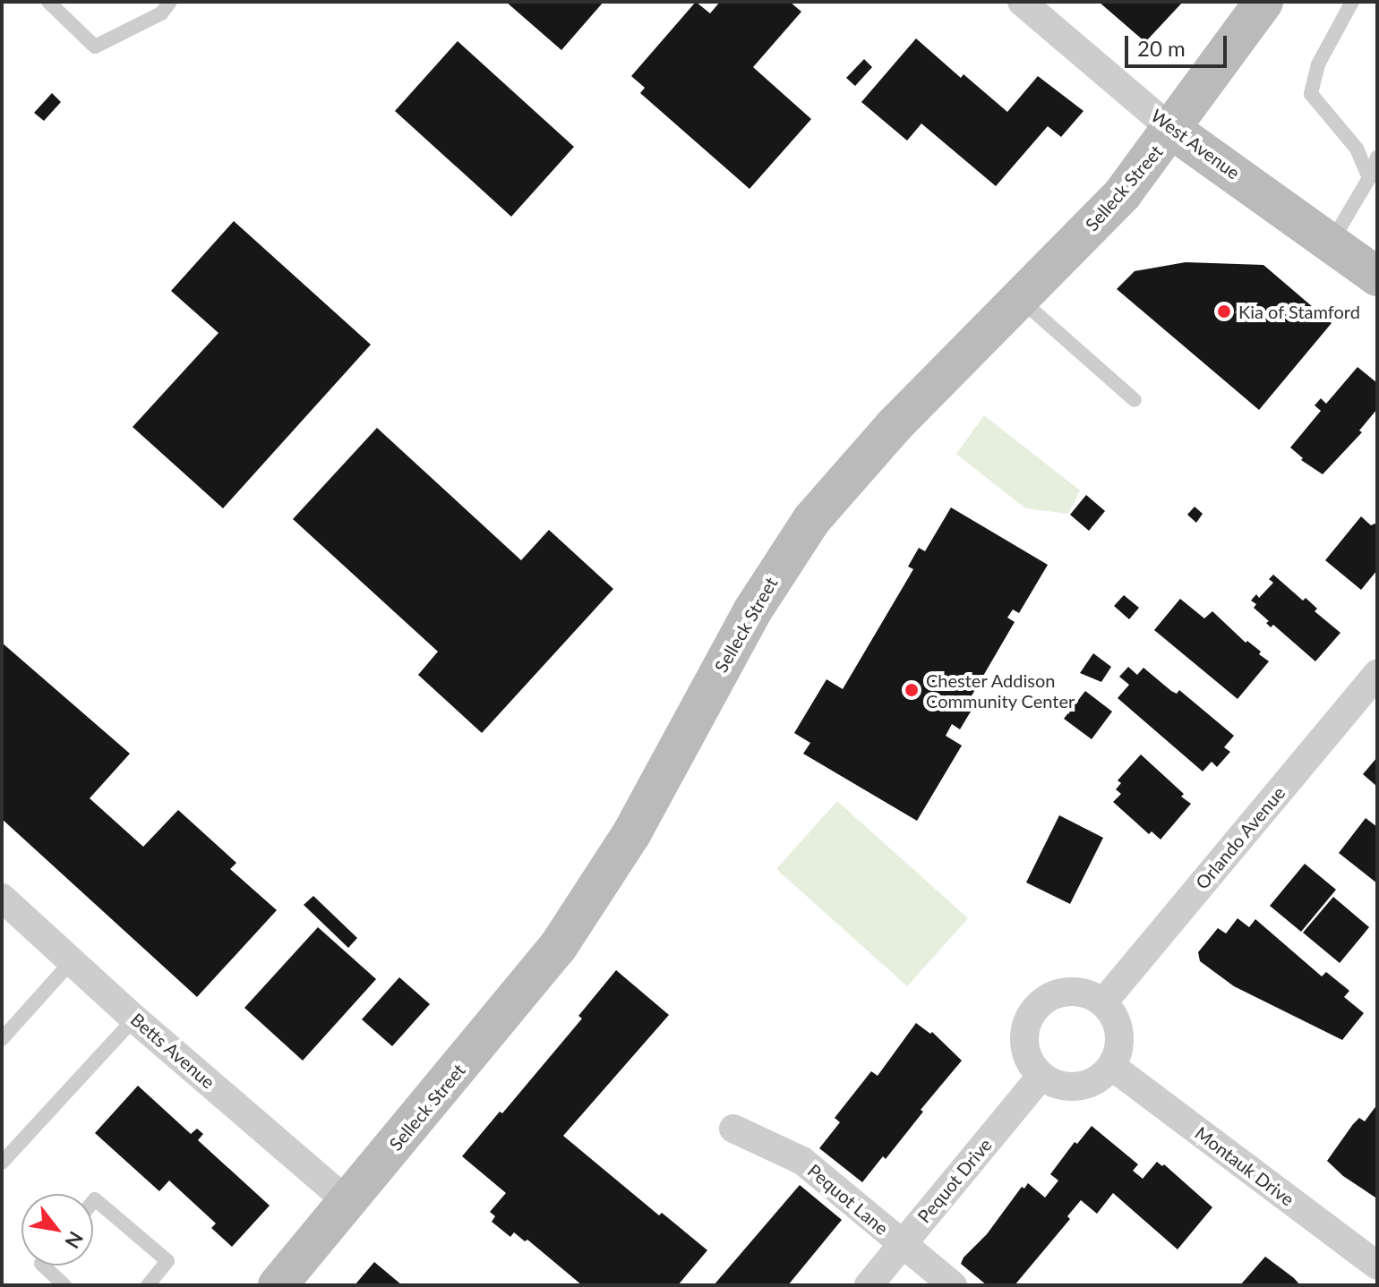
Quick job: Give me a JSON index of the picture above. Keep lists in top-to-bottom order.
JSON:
{
  "streets": {
    "main road": ["West Avenue", "Selleck Street"],
    "street": [
      "Orlando Avenue",
      "Betts Avenue",
      "Montauk Drive",
      "Pequot Drive",
      "Pequot Lane"
    ]
  },
  "crossings": [
    ["West Avenue", "Selleck Street"],
    ["Selleck Street", "Betts Avenue"],
    ["Orlando Avenue", "Montauk Drive"],
    ["Orlando Avenue", "Pequot Drive"],
    ["Montauk Drive", "Pequot Drive"],
    ["Pequot Drive", "Pequot Lane"]
  ],
  "places": ["Kia of Stamford", "Chester Addison Community Center"],
  "scale_bar": "20 m",
  "north": "bottom right"
}
